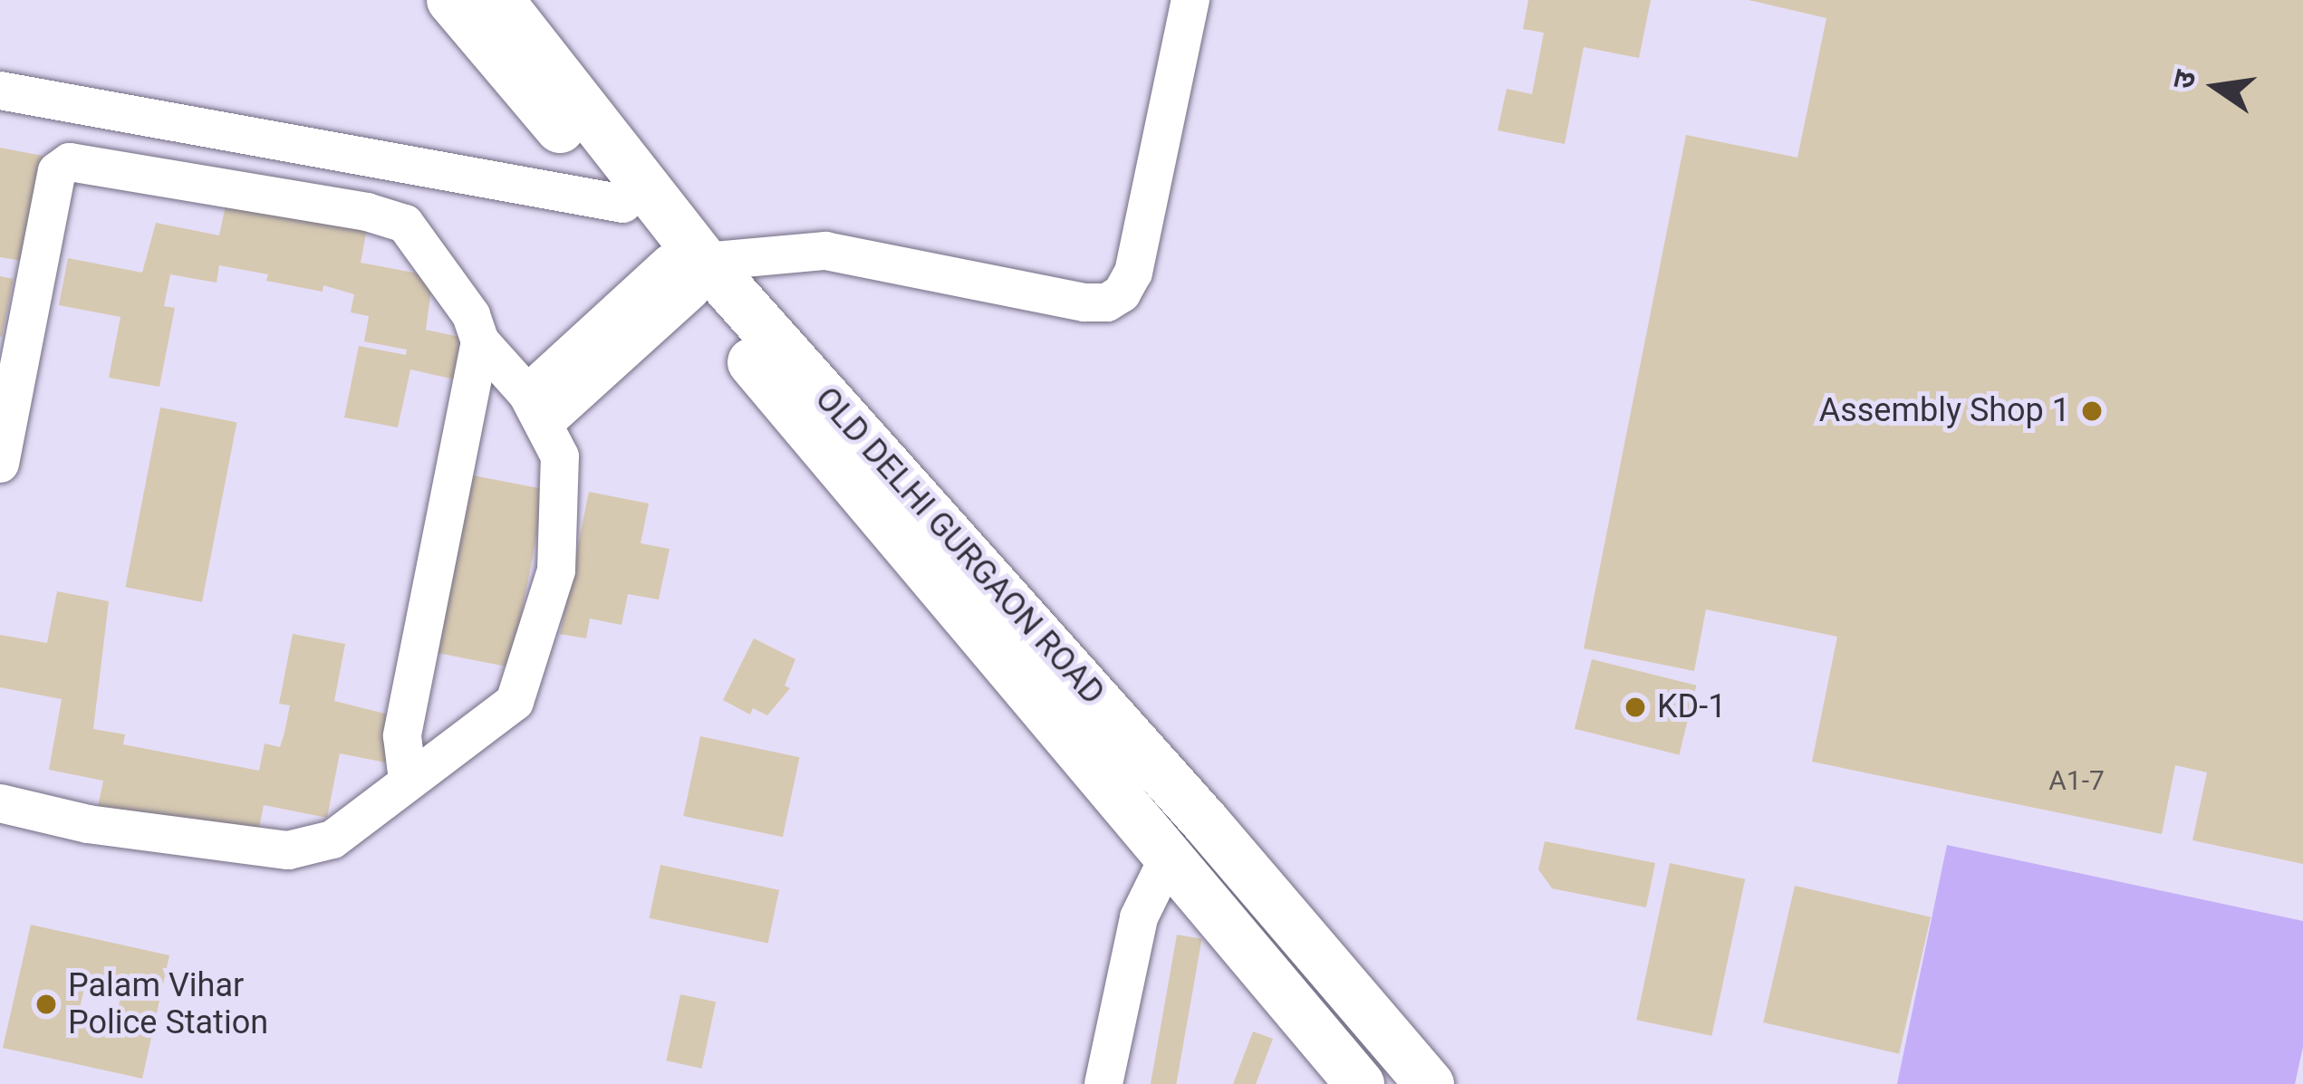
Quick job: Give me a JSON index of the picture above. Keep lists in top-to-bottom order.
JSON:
{
  "streets": {
    "main road": ["OLD DELHI GURGAON ROAD"]
  },
  "places": ["Assembly Shop 1", "KD-1", "Palam Vihar Police Station"],
  "house_numbers": ["A1-7"],
  "north": "left"
}
